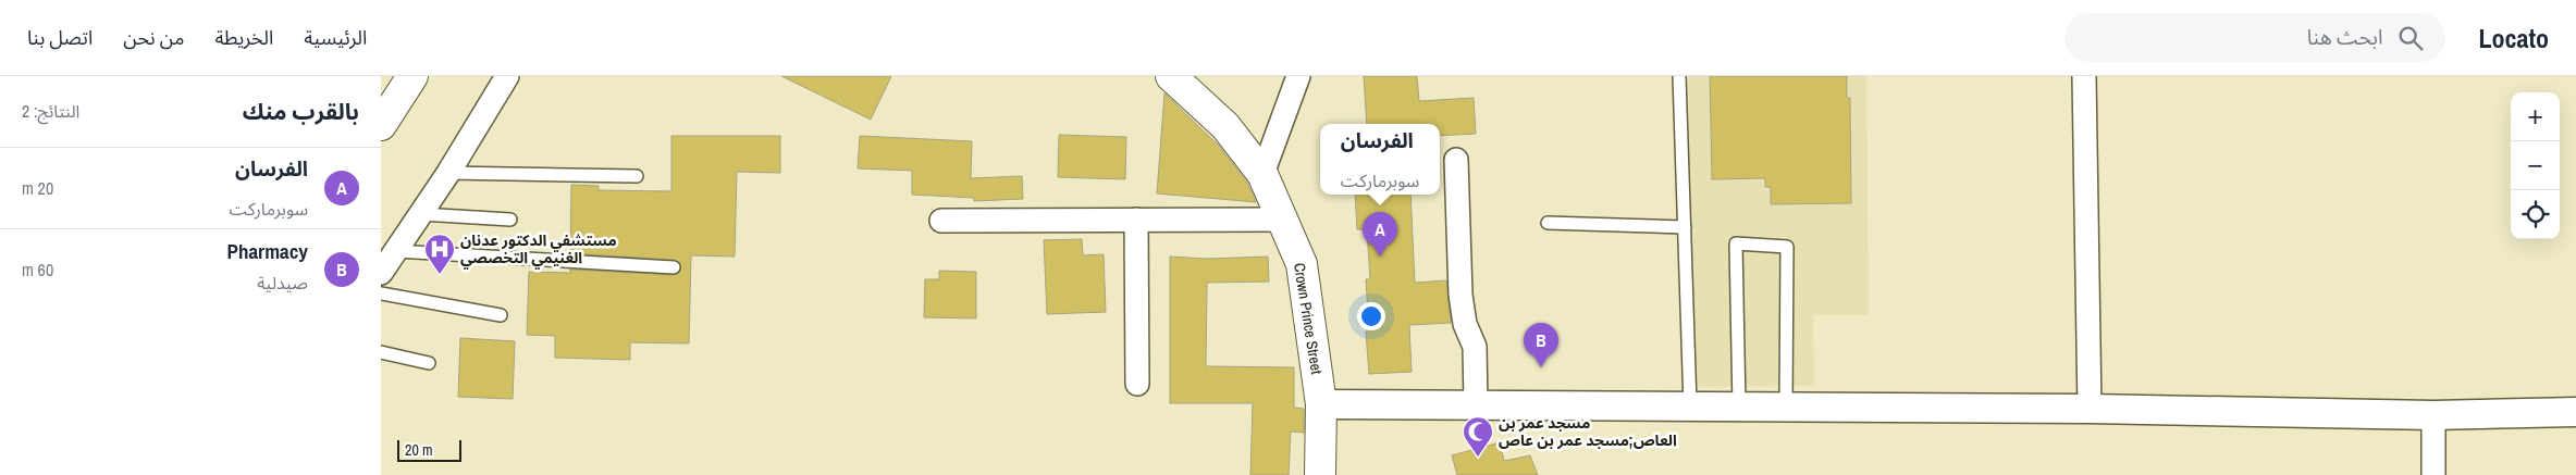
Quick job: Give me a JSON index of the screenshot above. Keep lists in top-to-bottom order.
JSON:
{
  "streets": {
    "main road": ["Crown Prince Street"]
  },
  "places": {
    "hospital": ["مستشفي الدكتور عدنان الغنيمي التخصصي"],
    "mosque": ["مسجد عمر بن العاص;مسجد عمر بن عاص"]
  },
  "scale_bar": "20 m",
  "page": {
    "header": "Locato",
    "search": "ابحث هنا",
    "nav": [
      "الرئيسية",
      "الخريطة",
      "من نحن",
      "اتصل بنا"
    ],
    "heading": ["بالقرب منك", "النتائج: 2"],
    "map_buttons": ["+", "−"],
    "popup": ["الفرسان", "سوبرماركت"],
    "list": [
      {
        "mark": "A",
        "name": "الفرسان",
        "note": "سوبرماركت",
        "value": "20 m"
      },
      {
        "mark": "B",
        "name": "Pharmacy",
        "note": "صيدلية",
        "value": "60 m"
      }
    ],
    "pins": ["A", "B"],
    "scale": "20 m"
  }
}
